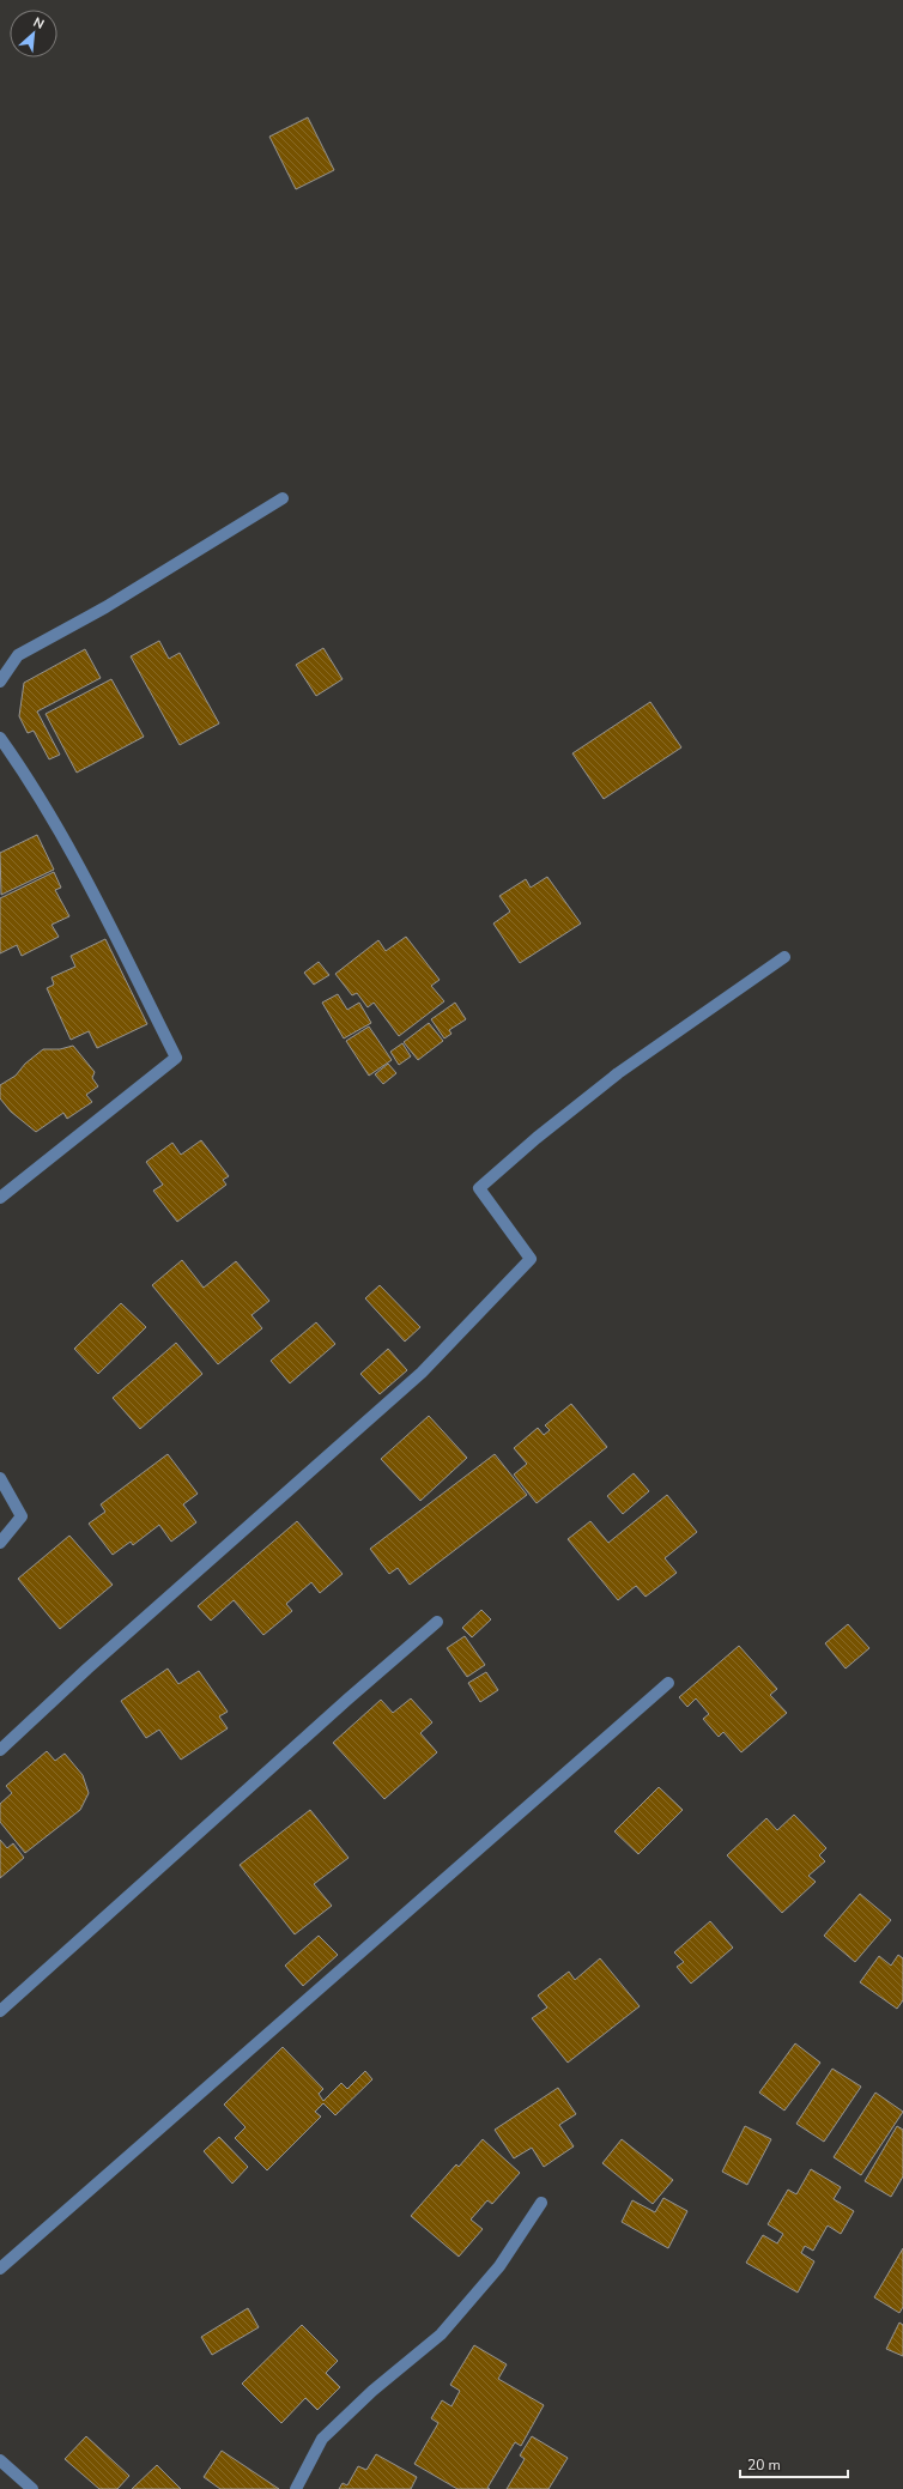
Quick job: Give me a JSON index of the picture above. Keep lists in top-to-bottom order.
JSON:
{
  "scale_bar": "20 m",
  "north": "top right"
}
